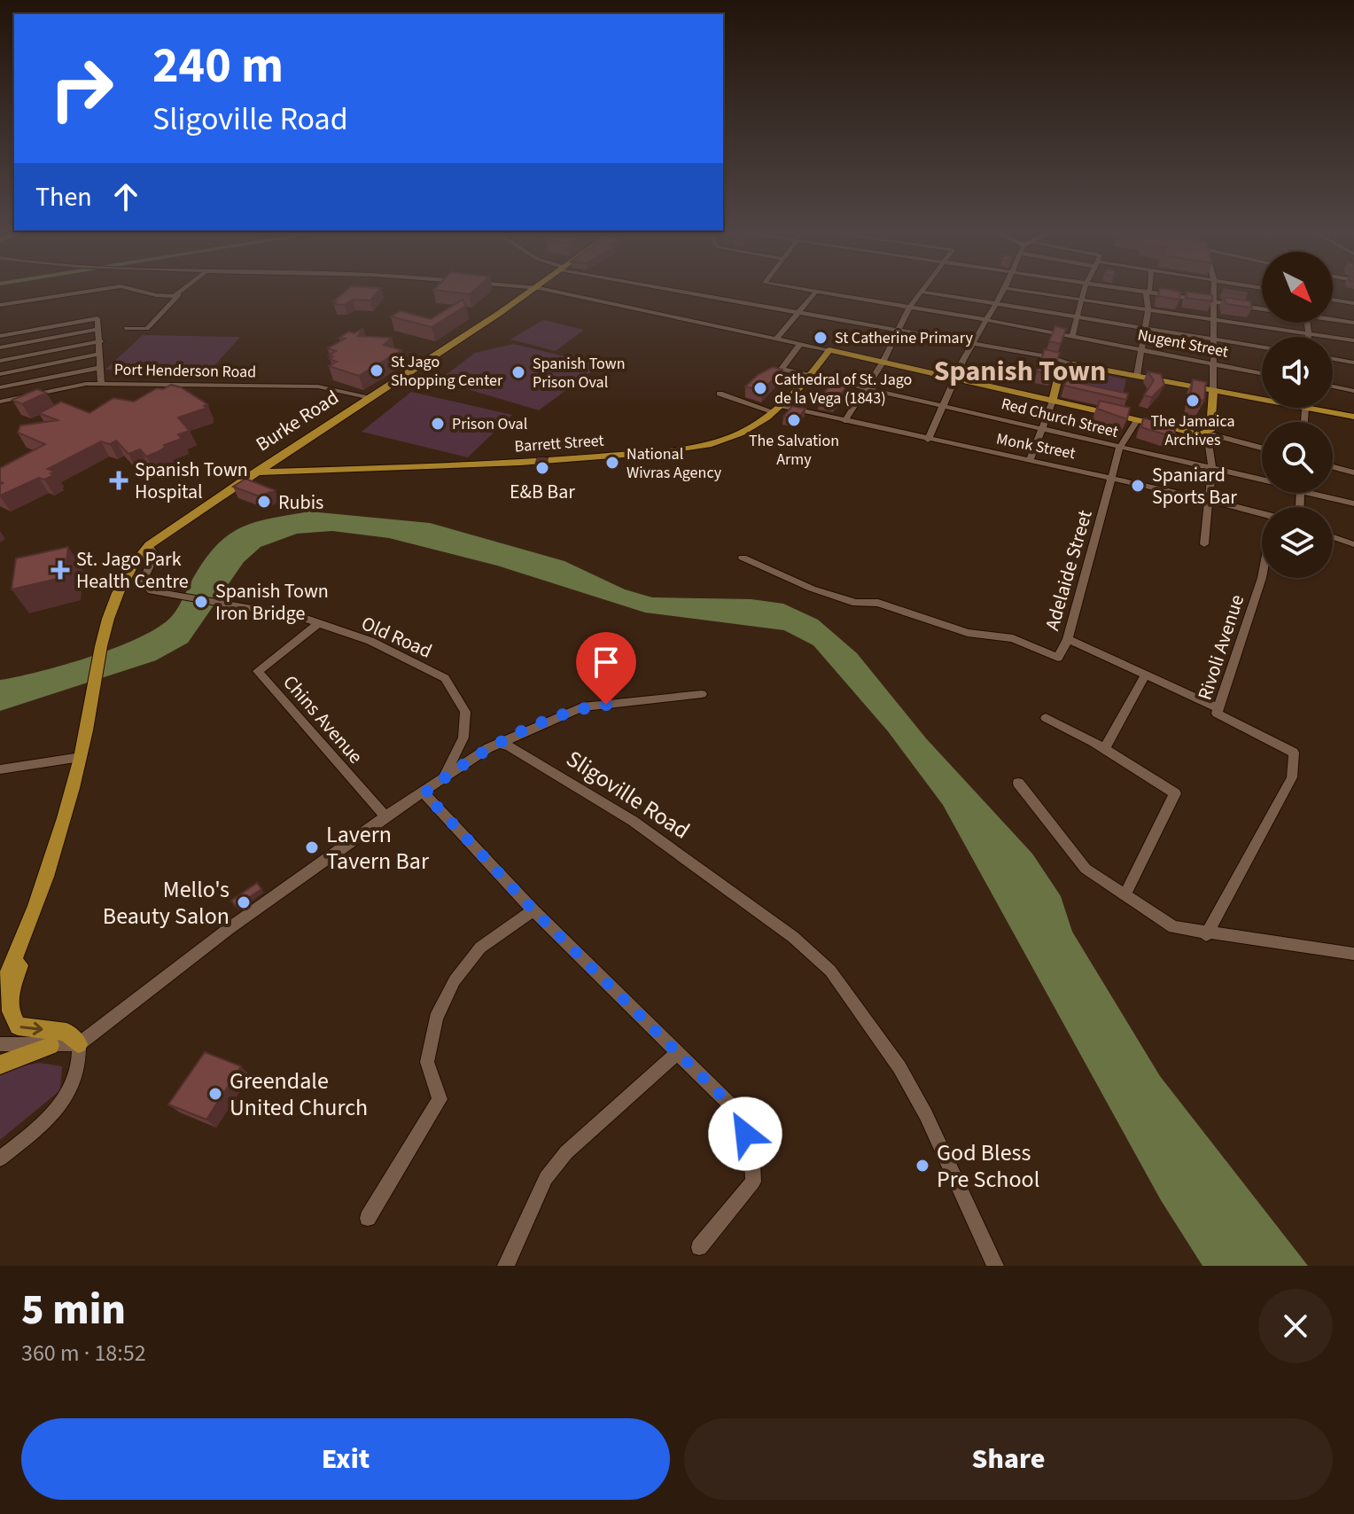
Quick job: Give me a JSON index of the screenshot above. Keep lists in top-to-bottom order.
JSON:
{
  "streets": {
    "main road": ["Burke Road", "Barrett Street"],
    "street": [
      "Nugent Street",
      "Port Henderson Road",
      "Red Church Street",
      "Monk Street",
      "Adelaide Street",
      "Old Road",
      "Rivoli Avenue",
      "Chins Avenue",
      "Sligoville Road"
    ]
  },
  "crossings": [
    ["Port Henderson Road", "Burke Road"],
    ["Red Church Street", "Barrett Street"],
    ["Red Church Street", "Adelaide Street"],
    ["Burke Road", "Barrett Street"],
    ["Burke Road", "Old Road"],
    ["Barrett Street", "Monk Street"],
    ["Monk Street", "Adelaide Street"],
    ["Old Road", "Chins Avenue"]
  ],
  "districts": ["Spanish Town"],
  "places": {
    "other": [
      "St Catherine Primary",
      "St Jago Shopping Center",
      "Spanish Town Prison Oval",
      "Cathedral of St. Jago de la Vega (1843)",
      "The Jamaica Archives",
      "The Salvation Army",
      "Prison Oval",
      "National Wivras Agency",
      "E&B Bar",
      "Spaniard Sports Bar",
      "Rubis",
      "Spanish Town Iron Bridge",
      "Lavern Tavern Bar",
      "Mello's Beauty Salon",
      "Greendale United Church",
      "God Bless Pre School"
    ],
    "health": ["Spanish Town Hospital", "St. Jago Park Health Centre"]
  },
  "north": "bottom right",
  "page": {
    "turn": ["240 m", "Sligoville Road"],
    "then": "Then",
    "heading": ["5 min", "360 m · 18:52"],
    "buttons": ["Exit", "Share"]
  }
}
